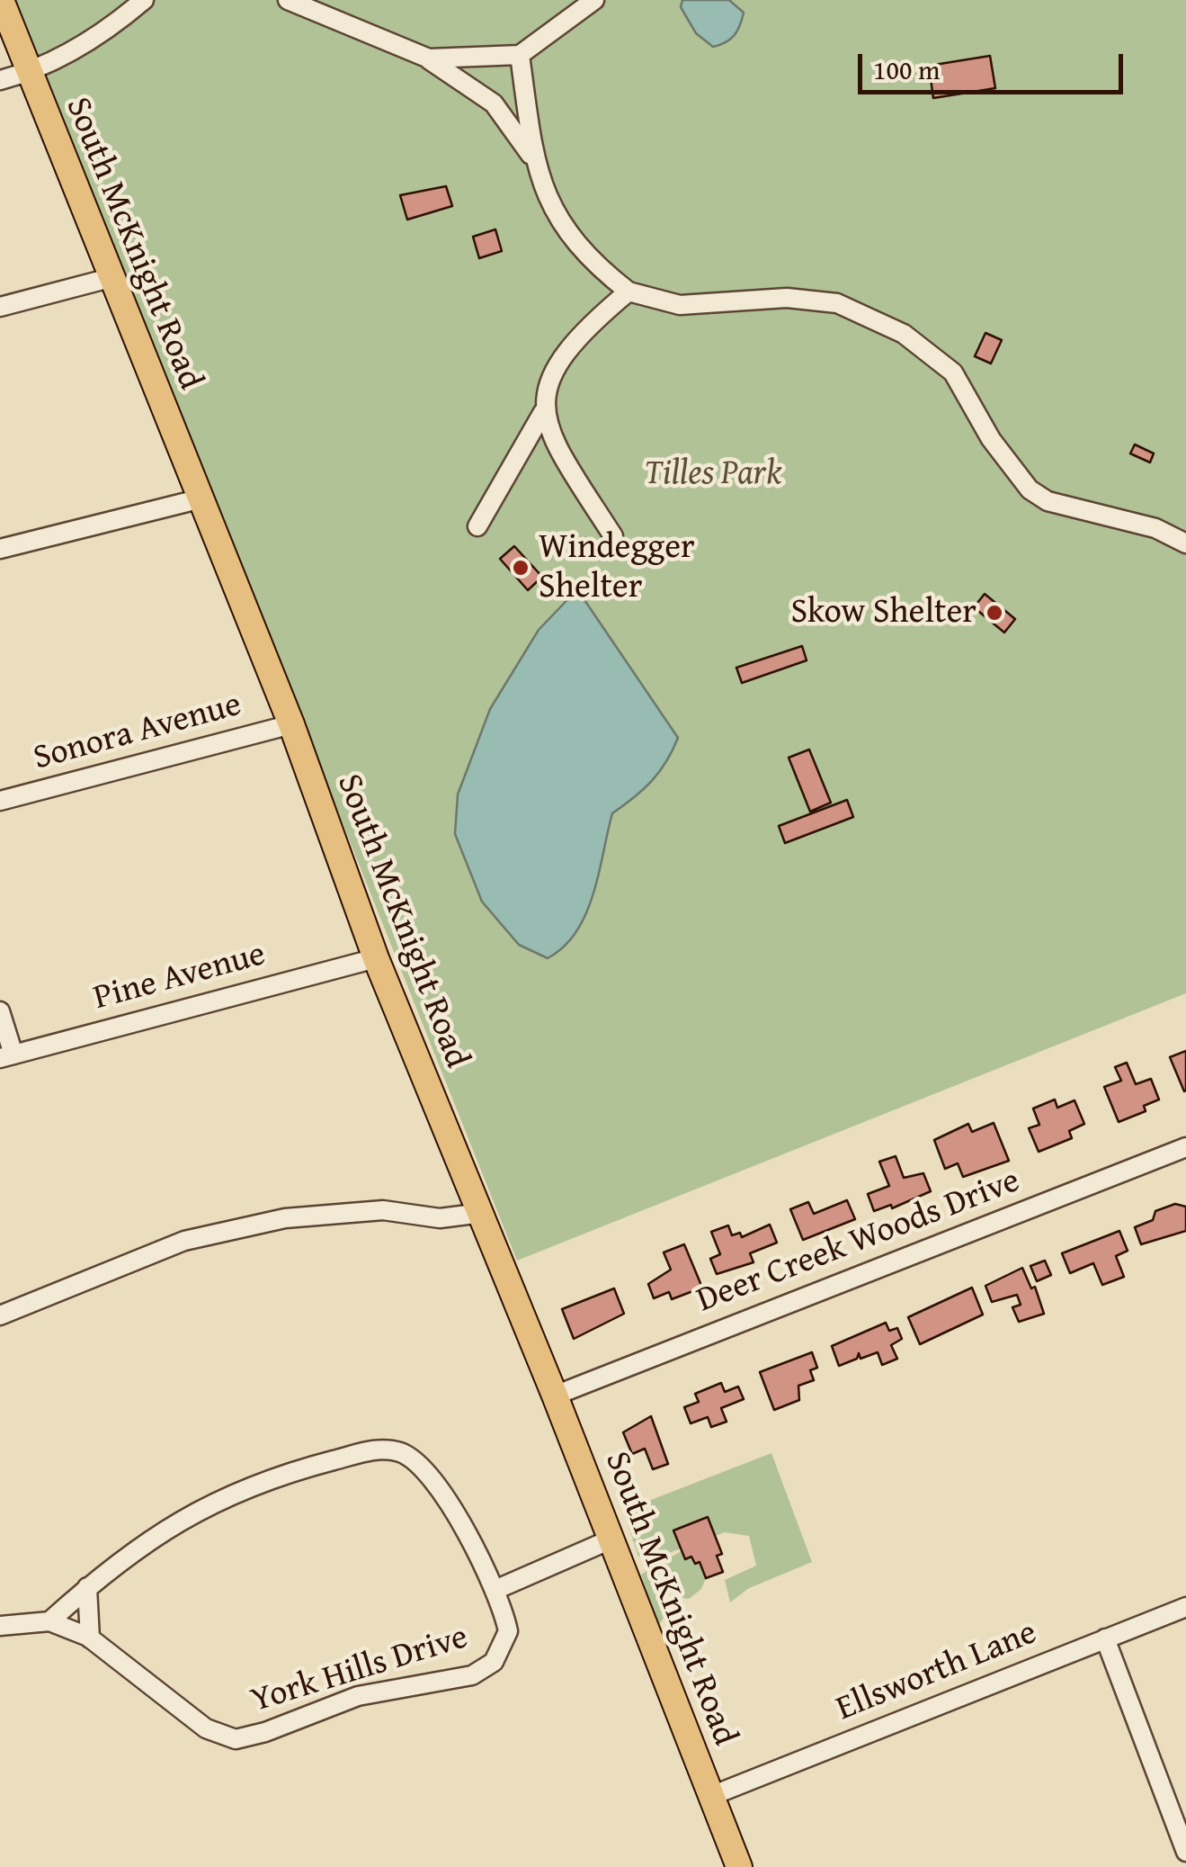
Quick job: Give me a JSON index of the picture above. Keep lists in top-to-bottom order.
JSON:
{
  "streets": {
    "main road": ["South McKnight Road"],
    "street": [
      "Sonora Avenue",
      "Pine Avenue",
      "Deer Creek Woods Drive",
      "York Hills Drive",
      "Ellsworth Lane"
    ]
  },
  "crossings": [
    ["South McKnight Road", "Sonora Avenue"],
    ["South McKnight Road", "Pine Avenue"],
    ["South McKnight Road", "Deer Creek Woods Drive"],
    ["South McKnight Road", "York Hills Drive"],
    ["South McKnight Road", "Ellsworth Lane"]
  ],
  "parks": ["Tilles Park"],
  "places": ["Windegger Shelter", "Skow Shelter"],
  "scale_bar": "100 m"
}
